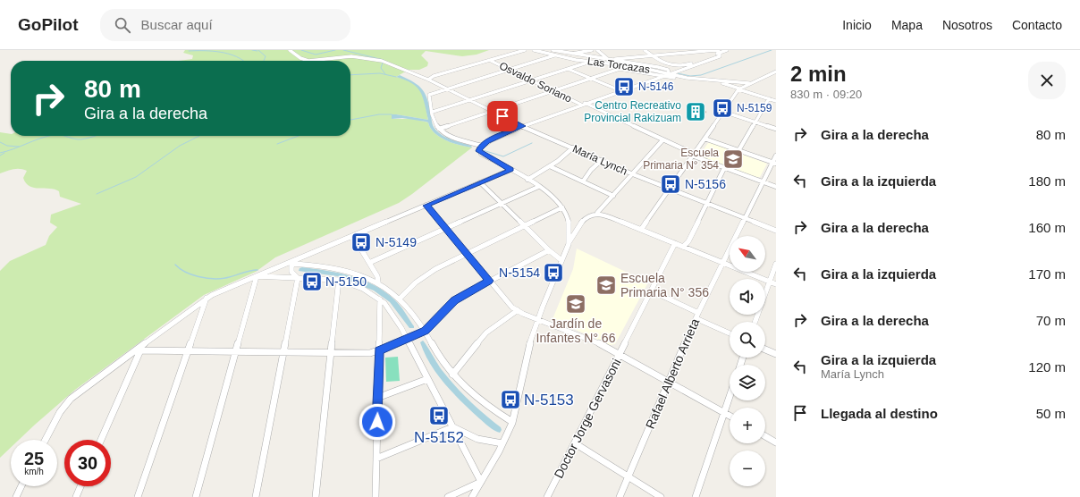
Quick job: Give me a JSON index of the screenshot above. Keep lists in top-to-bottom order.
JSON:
{
  "streets": {
    "street": [
      "Las Torcazas",
      "Osvaldo Soriano",
      "María Lynch",
      "Rafael Alberto Arrieta",
      "Doctor Jorge Gervasoni"
    ]
  },
  "crossings": [
    ["Osvaldo Soriano", "Rafael Alberto Arrieta"],
    ["María Lynch", "Rafael Alberto Arrieta"]
  ],
  "places": {
    "bus stop": [
      "N-5146",
      "N-5159",
      "N-5156",
      "N-5149",
      "N-5154",
      "N-5150",
      "N-5153",
      "N-5152"
    ],
    "building": ["Centro Recreativo Provincial Rakizuam"],
    "school or university": ["Escuela Primaria N° 354", "Escuela Primaria N° 356", "Jardín de Infantes N° 66"]
  },
  "north": "top left",
  "page": {
    "header": "GoPilot",
    "search": "Buscar aquí",
    "nav": [
      "Inicio",
      "Mapa",
      "Nosotros",
      "Contacto"
    ],
    "heading": ["2 min", "830 m · 09:20"],
    "turn": ["80 m", "Gira a la derecha"],
    "list": [
      {
        "name": "Gira a la derecha",
        "value": "80 m"
      },
      {
        "name": "Gira a la izquierda",
        "value": "180 m"
      },
      {
        "name": "Gira a la derecha",
        "value": "160 m"
      },
      {
        "name": "Gira a la izquierda",
        "value": "170 m"
      },
      {
        "name": "Gira a la derecha",
        "value": "70 m"
      },
      {
        "name": "Gira a la izquierda",
        "note": "María Lynch",
        "value": "120 m"
      },
      {
        "name": "Llegada al destino",
        "value": "50 m"
      }
    ],
    "map_buttons": ["+", "−"],
    "speed": "25 km/h",
    "limit": "30"
  }
}
